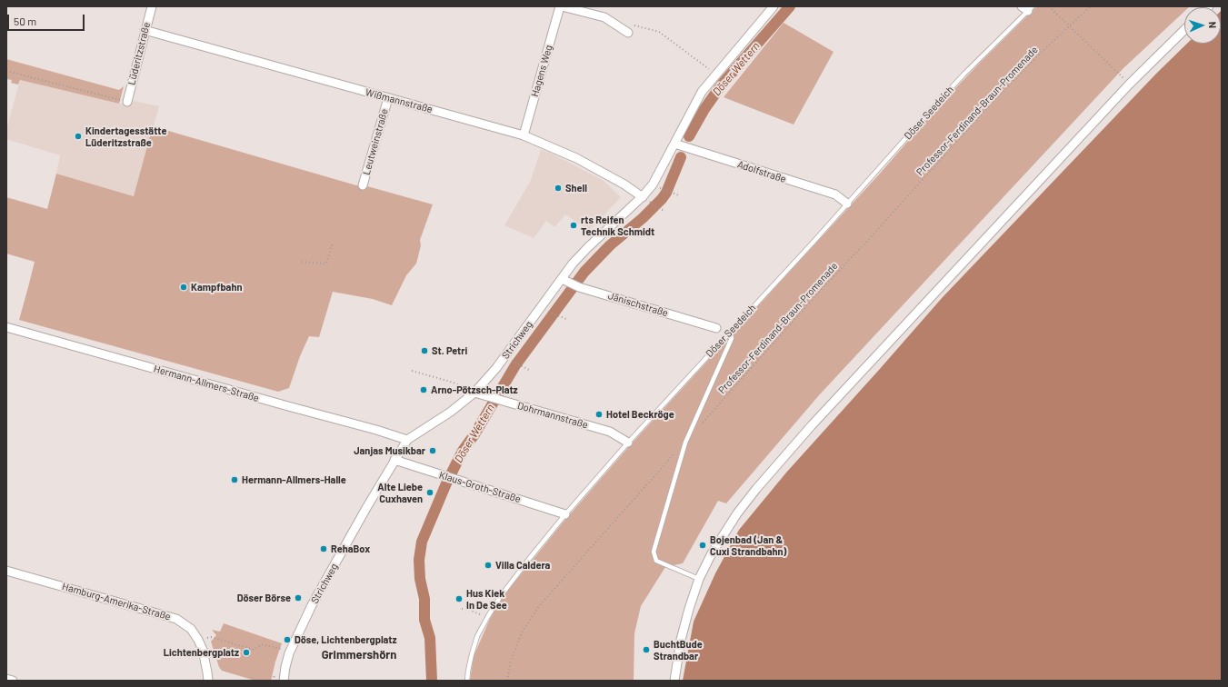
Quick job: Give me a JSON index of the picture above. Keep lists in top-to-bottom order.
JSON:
{
  "streets": {
    "street": [
      "Lüderitzstraße",
      "Hagens Weg",
      "Wißmannstraße",
      "Leutweinstraße",
      "Adolfstraße",
      "Jänischstraße",
      "Strichweg",
      "Hermann-Allmers-Straße",
      "Dohrmannstraße",
      "Klaus-Groth-Straße",
      "Hamburg-Amerika-Straße"
    ],
    "lane": ["Döser Seedeich"],
    "path": ["Professor-Ferdinand-Braun-Promenade"]
  },
  "crossings": [
    ["Lüderitzstraße", "Wißmannstraße"],
    ["Hagens Weg", "Wißmannstraße"],
    ["Wißmannstraße", "Leutweinstraße"],
    ["Wißmannstraße", "Strichweg"],
    ["Döser Seedeich", "Adolfstraße"],
    ["Döser Seedeich", "Dohrmannstraße"],
    ["Döser Seedeich", "Klaus-Groth-Straße"],
    ["Adolfstraße", "Strichweg"],
    ["Jänischstraße", "Strichweg"],
    ["Strichweg", "Hermann-Allmers-Straße"],
    ["Strichweg", "Dohrmannstraße"],
    ["Strichweg", "Klaus-Groth-Straße"]
  ],
  "districts": ["Grimmershörn"],
  "water": ["Döser Wettern"],
  "places": [
    "Kindertagesstätte Lüderitzstraße",
    "Shell",
    "rts Reifen Technik Schmidt",
    "Kampfbahn",
    "St. Petri",
    "Arno-Pötzsch-Platz",
    "Hotel Beckröge",
    "Janjas Musikbar",
    "Hermann-Allmers-Halle",
    "Alte Liebe Cuxhaven",
    "Bojenbad (Jan & Cuxi Strandbahn)",
    "RehaBox",
    "Villa Caldera",
    "Döser Börse",
    "Hus Kiek In De See",
    "Döse, Lichtenbergplatz",
    "BuchtBude Strandbar",
    "Lichtenbergplatz"
  ],
  "scale_bar": "50 m",
  "north": "right"
}
